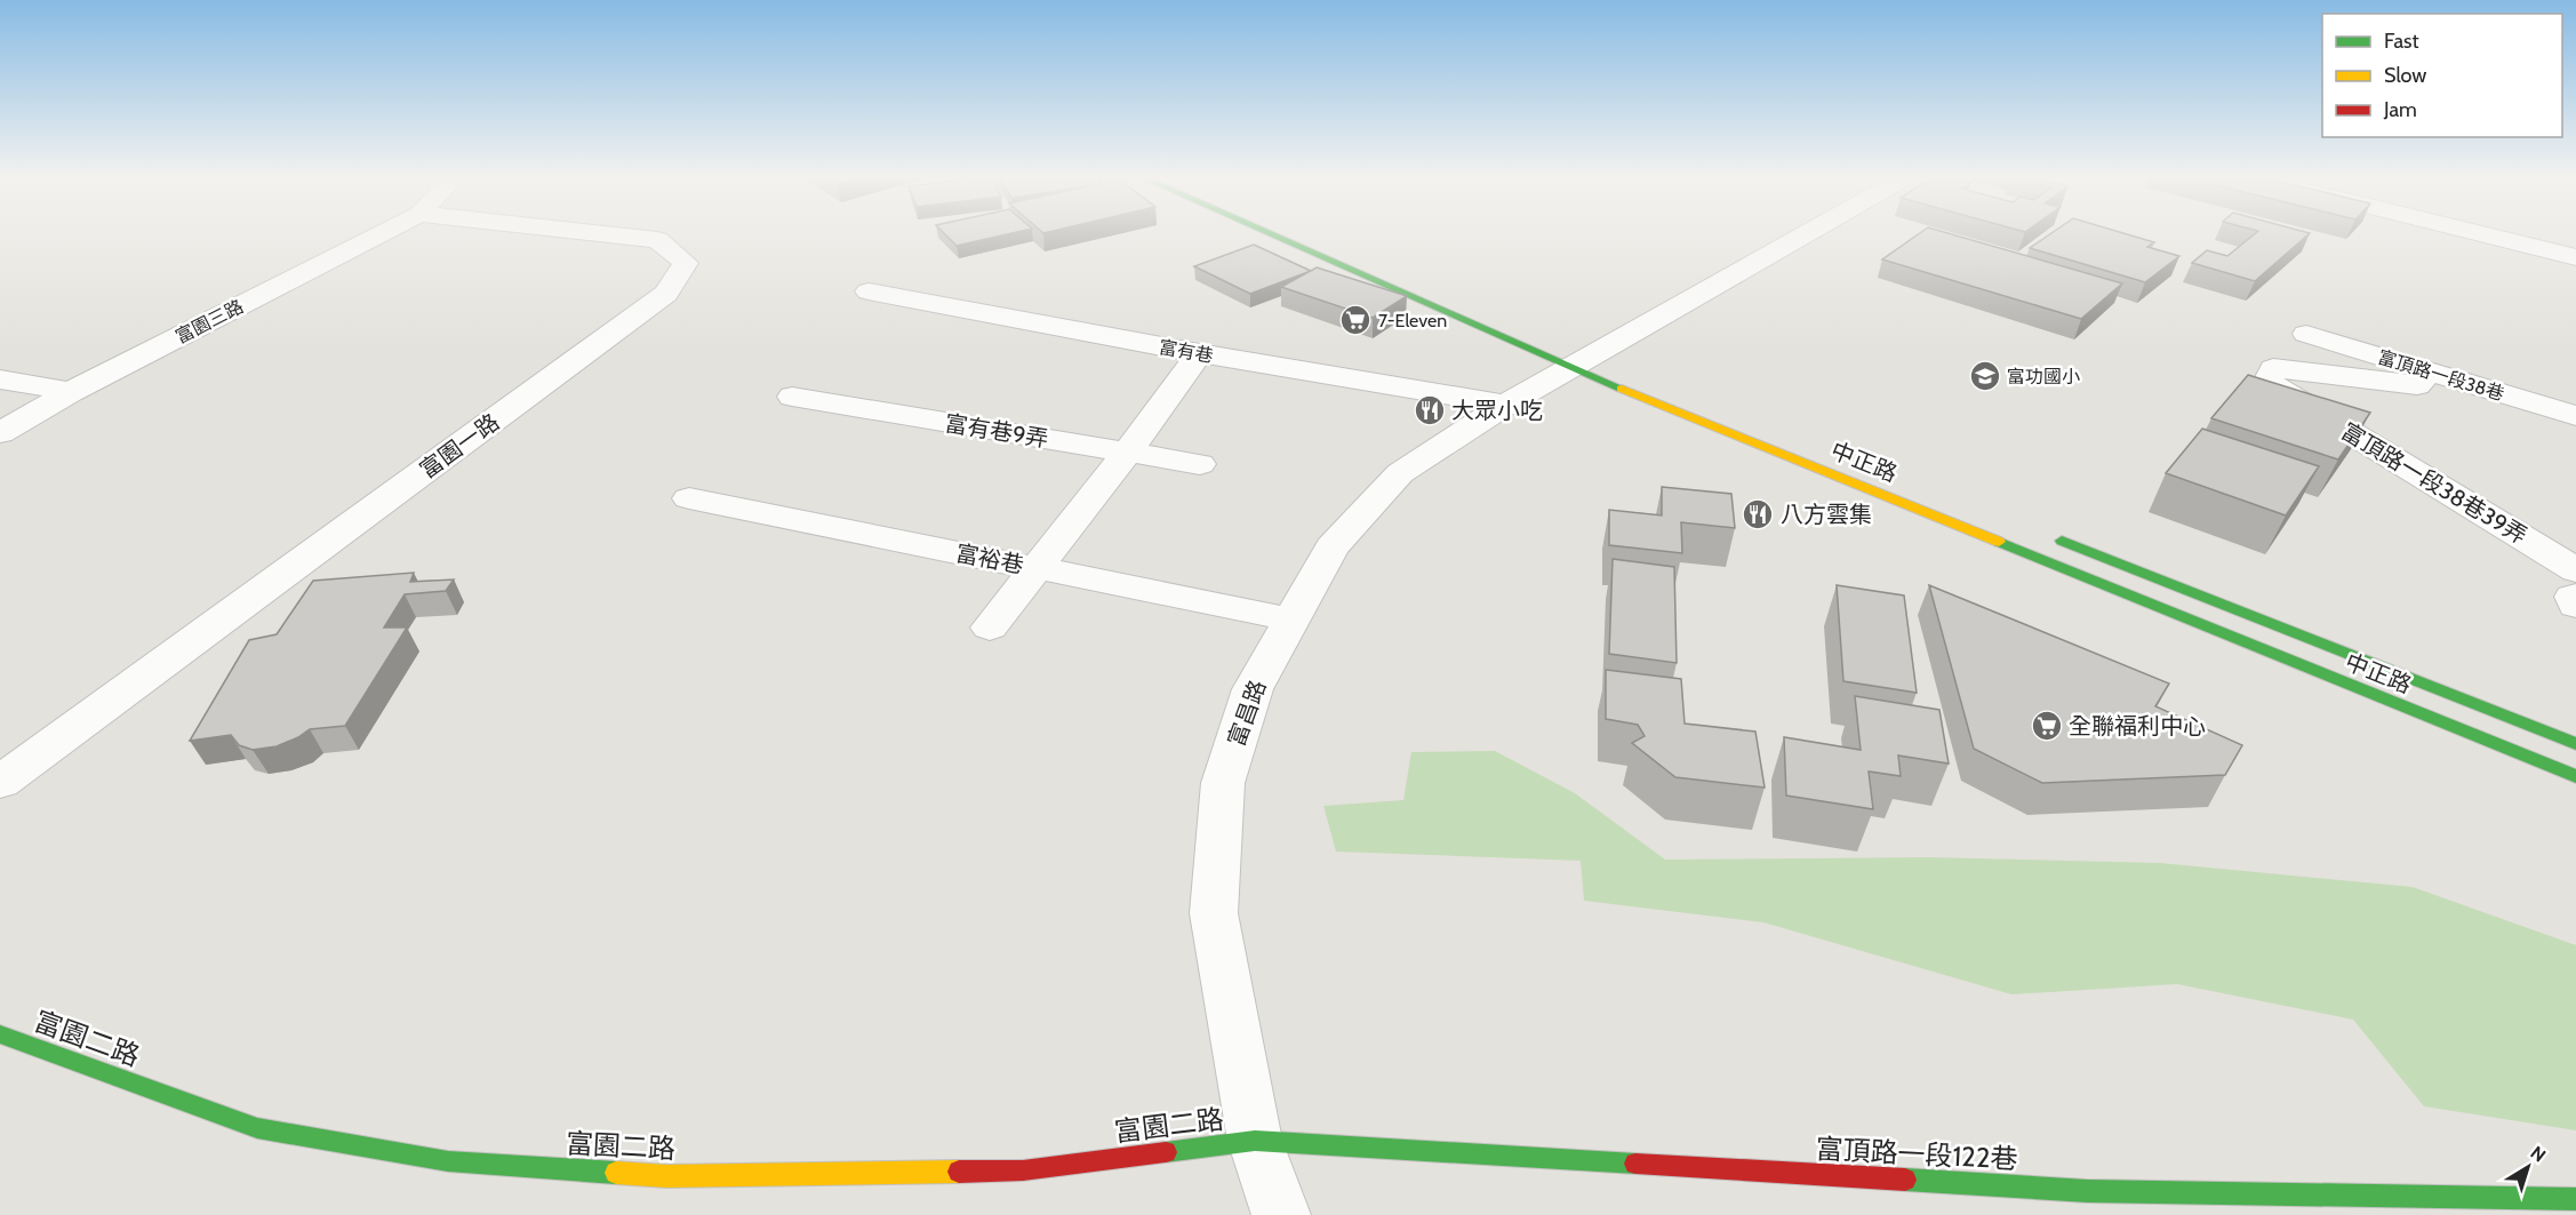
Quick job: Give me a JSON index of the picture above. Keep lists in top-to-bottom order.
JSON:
{
  "streets": {
    "main road": ["中正路", "富園二路", "富頂路一段122巷"],
    "street": [
      "富園三路",
      "富有巷",
      "富頂路一段38巷",
      "富有巷9弄",
      "富園一路",
      "富頂路一段38巷39弄",
      "富裕巷",
      "富昌路"
    ]
  },
  "crossings": [
    ["富有巷", "富昌路"],
    ["富頂路一段38巷", "富頂路一段38巷39弄"],
    ["中正路", "富昌路"],
    ["富裕巷", "富昌路"],
    ["富昌路", "富園二路"],
    ["富昌路", "富頂路一段122巷"],
    ["富園二路", "富頂路一段122巷"]
  ],
  "places": {
    "supermarket": ["7-Eleven", "全聯福利中心"],
    "school or university": ["富功國小"],
    "restaurant": ["大眾小吃", "八方雲集"]
  },
  "legend": ["Fast", "Slow", "Jam"],
  "north": "top right"
}
